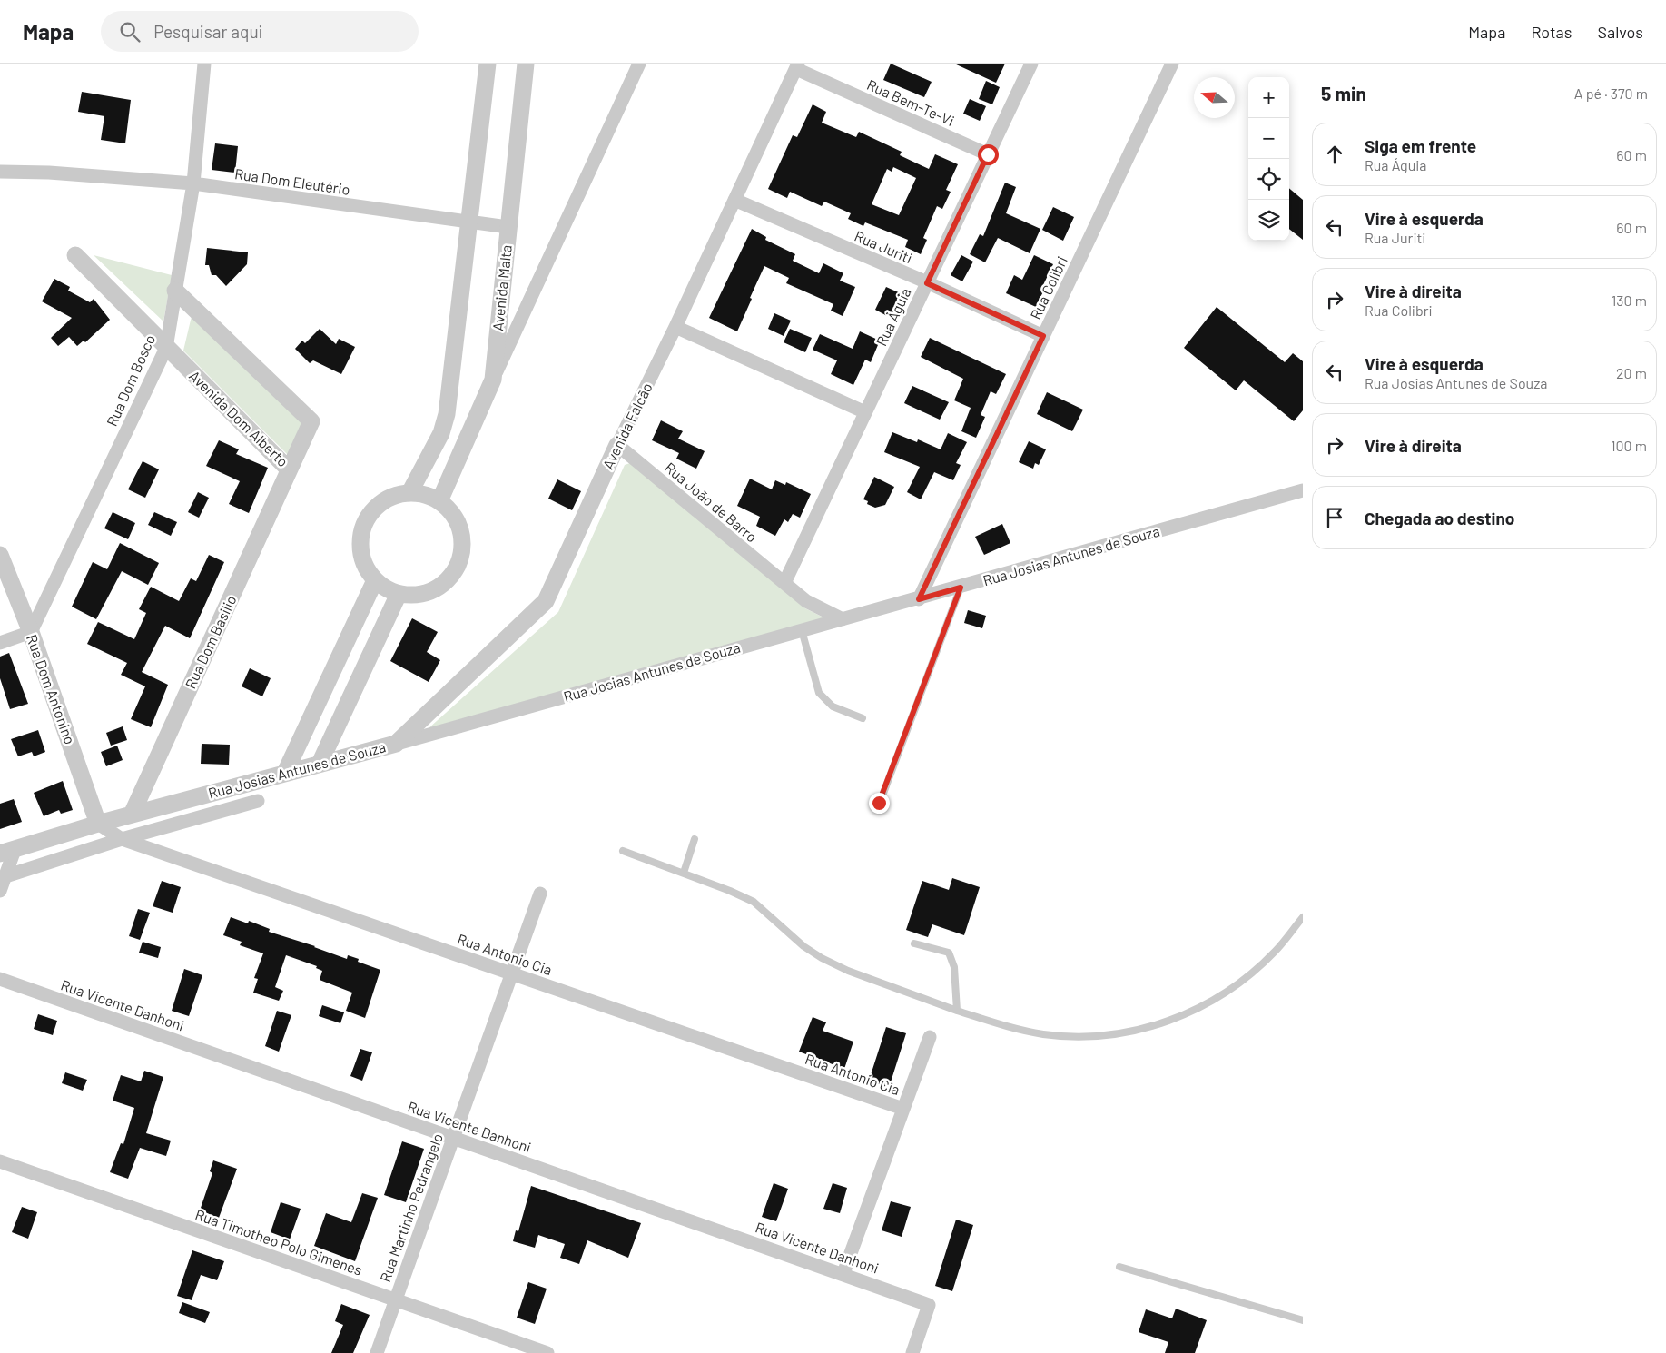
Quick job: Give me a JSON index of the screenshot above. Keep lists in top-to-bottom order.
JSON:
{
  "streets": {
    "street": [
      "Rua Bem-Te-Vi",
      "Rua Dom Eleutério",
      "Rua Juriti",
      "Avenida Malta",
      "Rua Colibri",
      "Rua Águia",
      "Rua Dom Bosco",
      "Avenida Dom Alberto",
      "Avenida Falcão",
      "Rua João de Barro",
      "Rua Josias Antunes de Souza",
      "Rua Dom Basilio",
      "Rua Dom Antonino",
      "Rua Antonio Cia",
      "Rua Vicente Danhoni",
      "Rua Martinho Pedrangelo",
      "Rua Timotheo Polo Gimenes"
    ]
  },
  "crossings": [
    ["Rua Bem-Te-Vi", "Rua Águia"],
    ["Rua Bem-Te-Vi", "Avenida Falcão"],
    ["Rua Dom Eleutério", "Avenida Malta"],
    ["Rua Dom Eleutério", "Rua Dom Bosco"],
    ["Rua Juriti", "Rua Colibri"],
    ["Rua Juriti", "Rua Águia"],
    ["Rua Juriti", "Avenida Falcão"],
    ["Rua Colibri", "Rua Josias Antunes de Souza"],
    ["Rua Águia", "Rua João de Barro"],
    ["Rua Dom Bosco", "Avenida Dom Alberto"],
    ["Rua Dom Bosco", "Rua Dom Antonino"],
    ["Avenida Dom Alberto", "Rua Dom Basilio"],
    ["Avenida Falcão", "Rua João de Barro"],
    ["Avenida Falcão", "Rua Josias Antunes de Souza"],
    ["Rua João de Barro", "Rua Josias Antunes de Souza"],
    ["Rua Josias Antunes de Souza", "Rua Dom Basilio"],
    ["Rua Josias Antunes de Souza", "Rua Dom Antonino"],
    ["Rua Josias Antunes de Souza", "Rua Antonio Cia"],
    ["Rua Dom Antonino", "Rua Antonio Cia"],
    ["Rua Antonio Cia", "Rua Martinho Pedrangelo"],
    ["Rua Vicente Danhoni", "Rua Martinho Pedrangelo"],
    ["Rua Martinho Pedrangelo", "Rua Timotheo Polo Gimenes"]
  ],
  "north": "left",
  "page": {
    "header": "Mapa",
    "search": "Pesquisar aqui",
    "nav": ["Mapa", "Rotas", "Salvos"],
    "heading": ["5 min", "A pé · 370 m"],
    "map_buttons": ["+", "−"],
    "list": [
      ["Siga em frente", "Rua Águia", "60 m"],
      ["Vire à esquerda", "Rua Juriti", "60 m"],
      ["Vire à direita", "Rua Colibri", "130 m"],
      ["Vire à esquerda", "Rua Josias Antunes de Souza", "20 m"],
      ["Vire à direita", "100 m"],
      "Chegada ao destino"
    ]
  }
}
